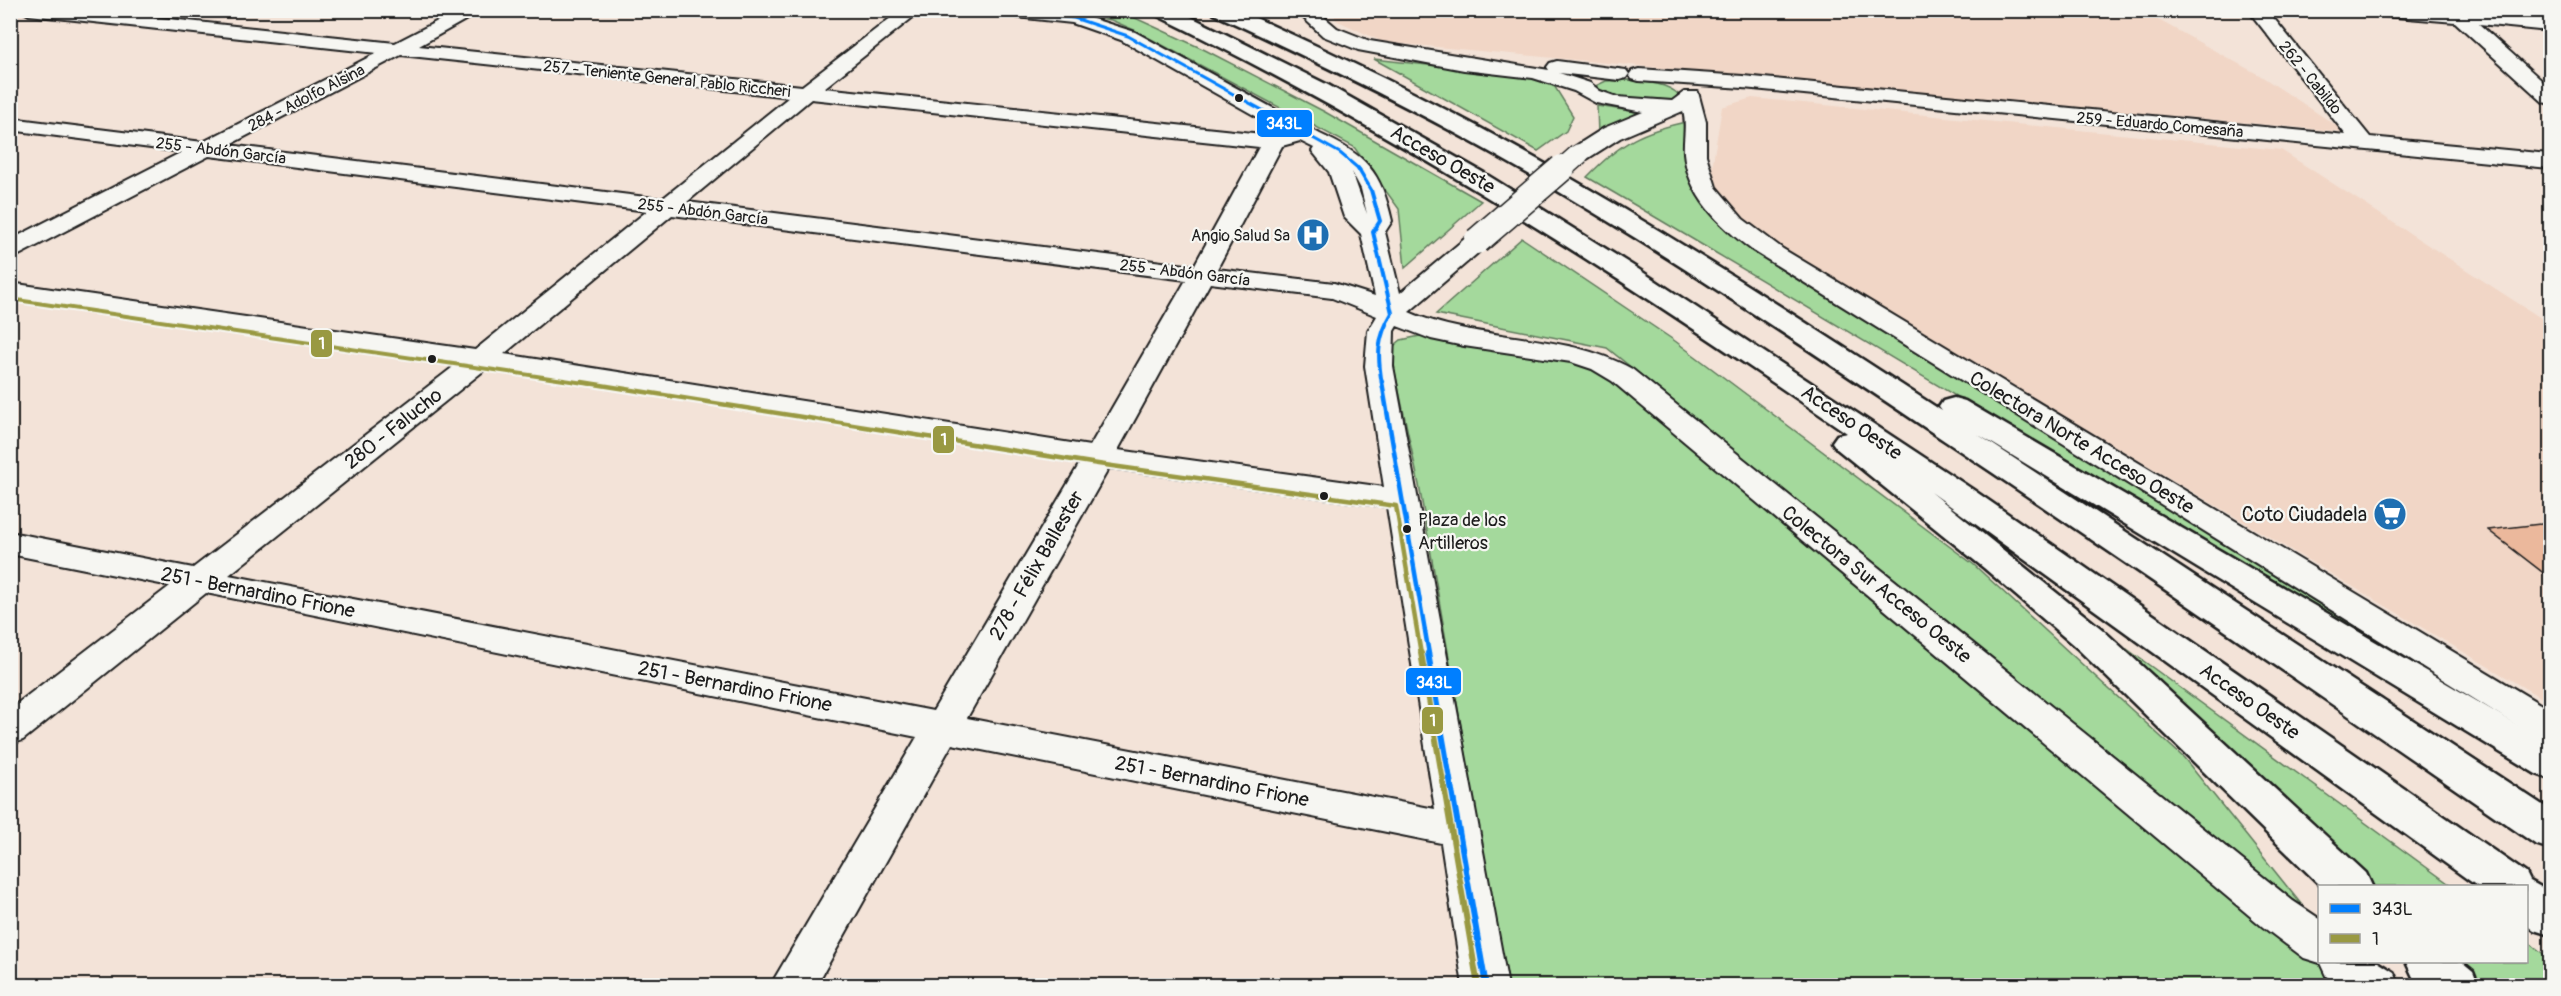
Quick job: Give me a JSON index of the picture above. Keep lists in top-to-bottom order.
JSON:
{
  "streets": {
    "highway": ["Acceso Oeste"],
    "street": [
      "262 - Cabildo",
      "257 - Teniente General Pablo Riccheri",
      "284 - Adolfo Alsina",
      "259 - Eduardo Comesaña",
      "255 - Abdón García",
      "280 - Falucho",
      "Colectora Norte Acceso Oeste",
      "278 - Félix Ballester",
      "Colectora Sur Acceso Oeste",
      "251 - Bernardino Frione"
    ]
  },
  "crossings": [
    ["262 - Cabildo", "259 - Eduardo Comesaña"],
    ["257 - Teniente General Pablo Riccheri", "284 - Adolfo Alsina"],
    ["257 - Teniente General Pablo Riccheri", "280 - Falucho"],
    ["257 - Teniente General Pablo Riccheri", "278 - Félix Ballester"],
    ["284 - Adolfo Alsina", "255 - Abdón García"],
    ["259 - Eduardo Comesaña", "Colectora Norte Acceso Oeste"],
    ["255 - Abdón García", "280 - Falucho"],
    ["255 - Abdón García", "278 - Félix Ballester"],
    ["255 - Abdón García", "Colectora Sur Acceso Oeste"],
    ["280 - Falucho", "251 - Bernardino Frione"],
    ["278 - Félix Ballester", "251 - Bernardino Frione"]
  ],
  "places": {
    "hospital": ["Angio Salud Sa"],
    "supermarket": ["Coto Ciudadela"],
    "other": ["Plaza de los Artilleros"]
  },
  "lines": ["transit line 343L", "transit line 1"],
  "legend": ["343L", "1"]
}
